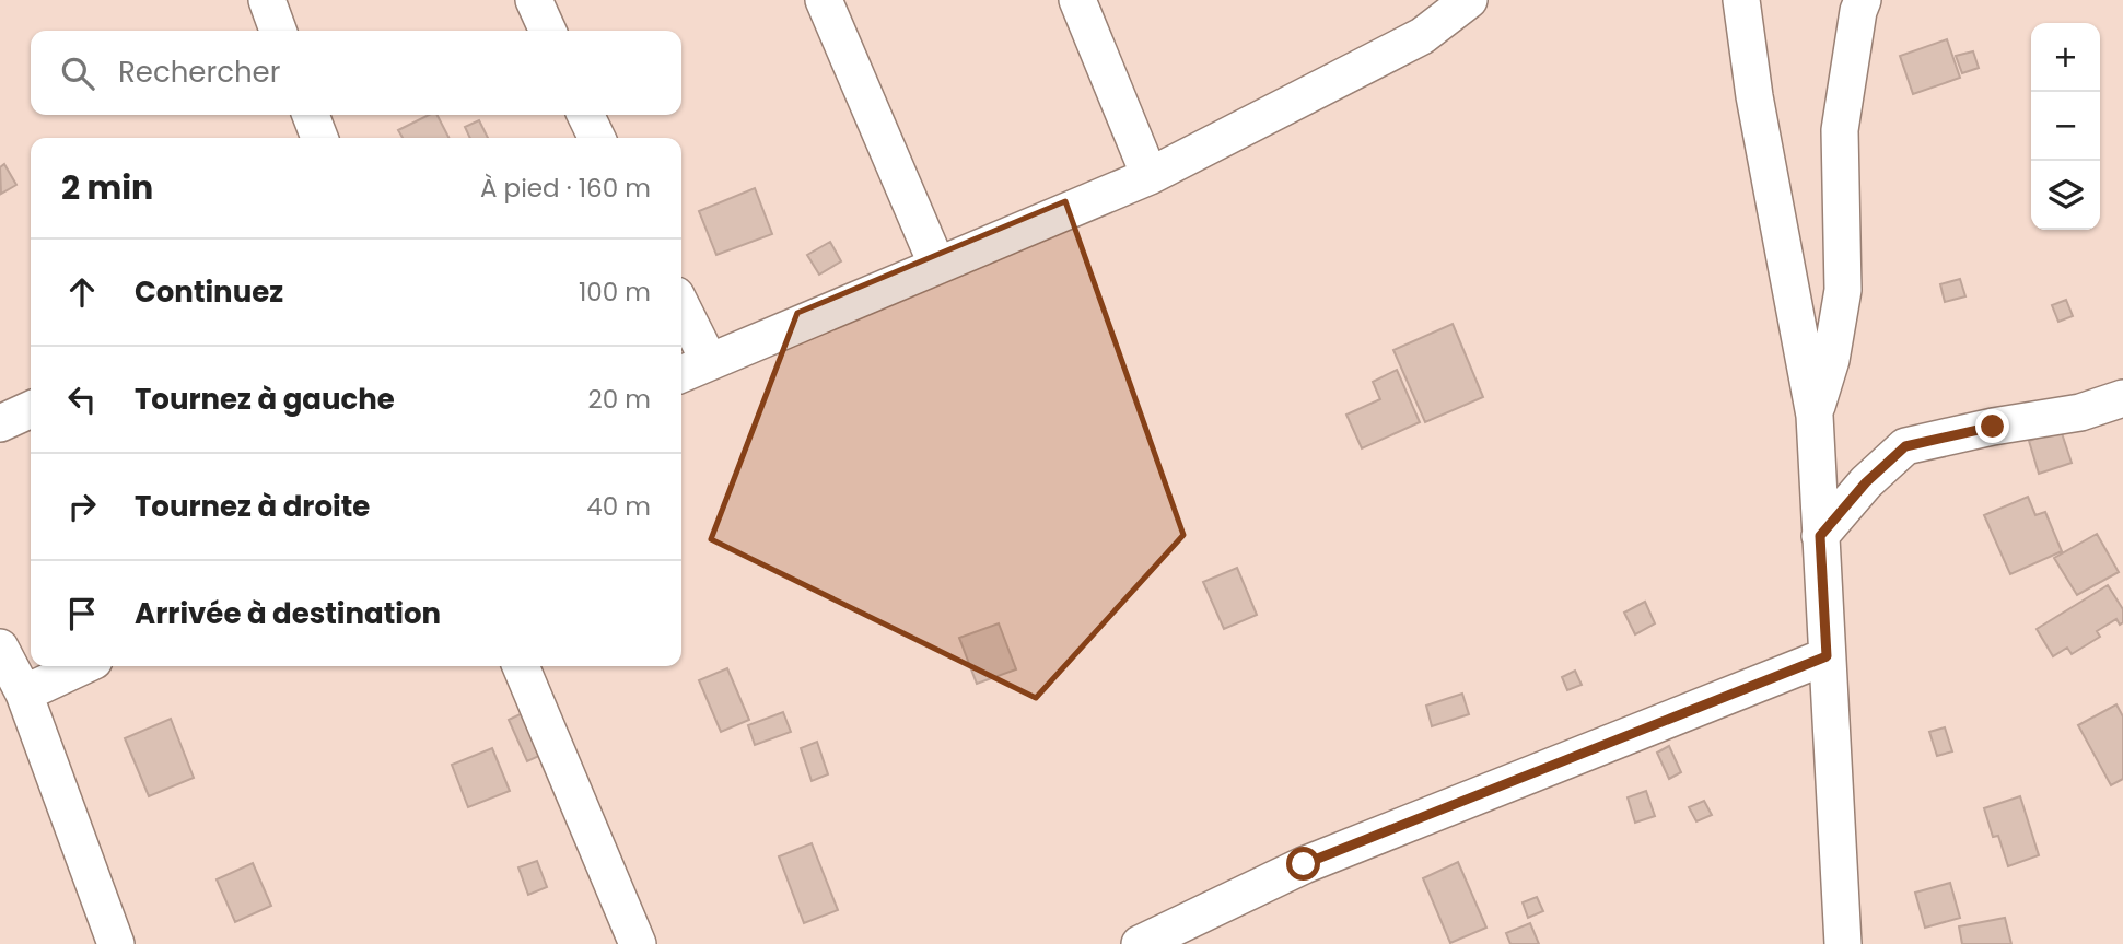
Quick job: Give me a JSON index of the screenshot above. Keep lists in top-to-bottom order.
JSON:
{
  "page": {
    "map_buttons": ["+", "−"],
    "search": "Rechercher",
    "heading": ["2 min", "À pied · 160 m"],
    "list": [
      ["Continuez", "100 m"],
      ["Tournez à gauche", "20 m"],
      ["Tournez à droite", "40 m"],
      "Arrivée à destination"
    ]
  }
}
